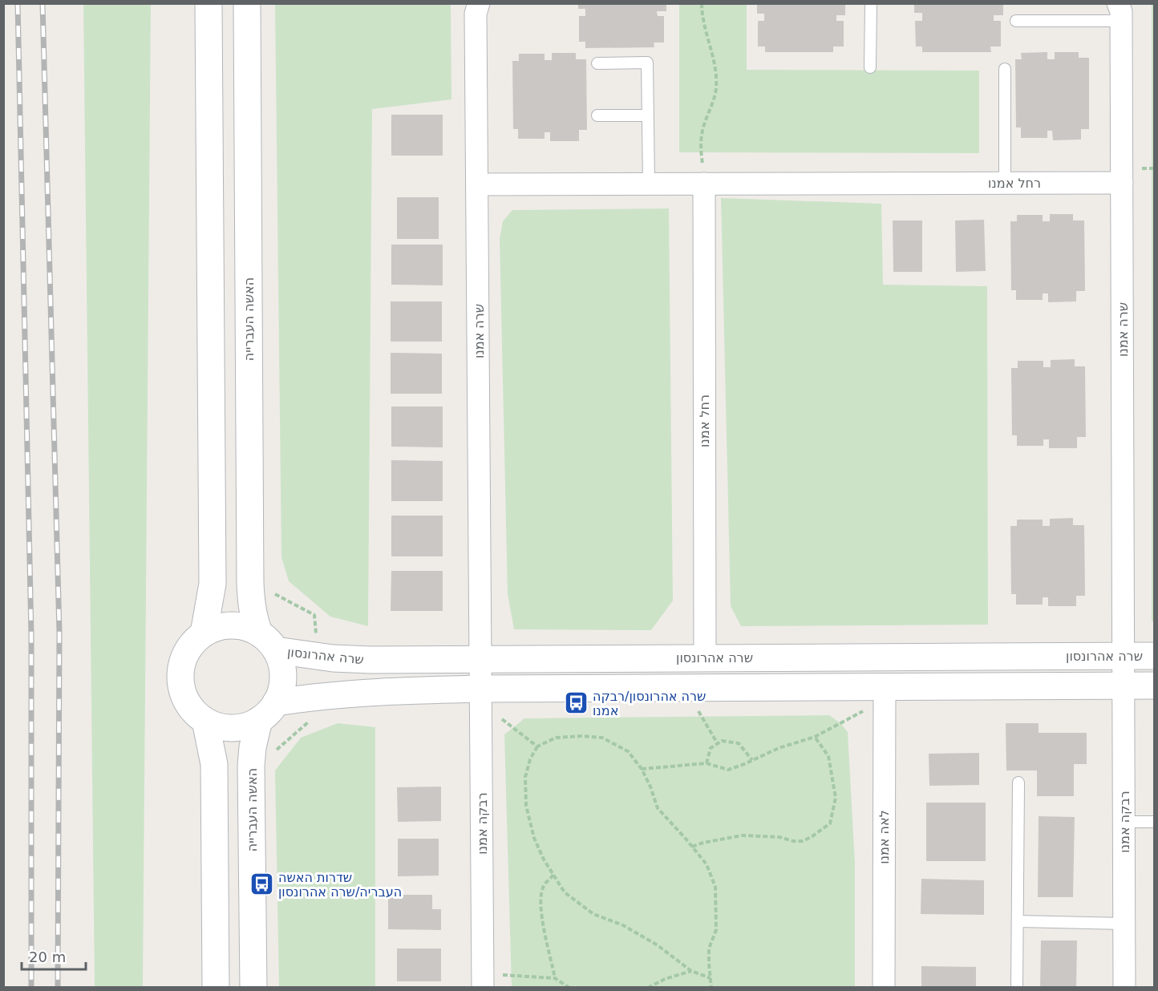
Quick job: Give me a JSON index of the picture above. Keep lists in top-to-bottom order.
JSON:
{
  "streets": {
    "street": [
      "רחל אמנו",
      "האשה העברייה",
      "שרה אמנו",
      "שרה אהרונסון",
      "רבקה אמנו",
      "לאה אמנו"
    ]
  },
  "crossings": [
    ["רחל אמנו", "שרה אמנו"],
    ["רחל אמנו", "שרה אהרונסון"],
    ["האשה העברייה", "שרה אהרונסון"],
    ["שרה אמנו", "שרה אהרונסון"],
    ["שרה אמנו", "רבקה אמנו"],
    ["שרה אהרונסון", "רבקה אמנו"]
  ],
  "places": {
    "bus stop": ["שרה אהרונסון/רבקה אמנו", "שדרות האשה העבריה/שרה אהרונסון"]
  },
  "scale_bar": "20 m"
}
